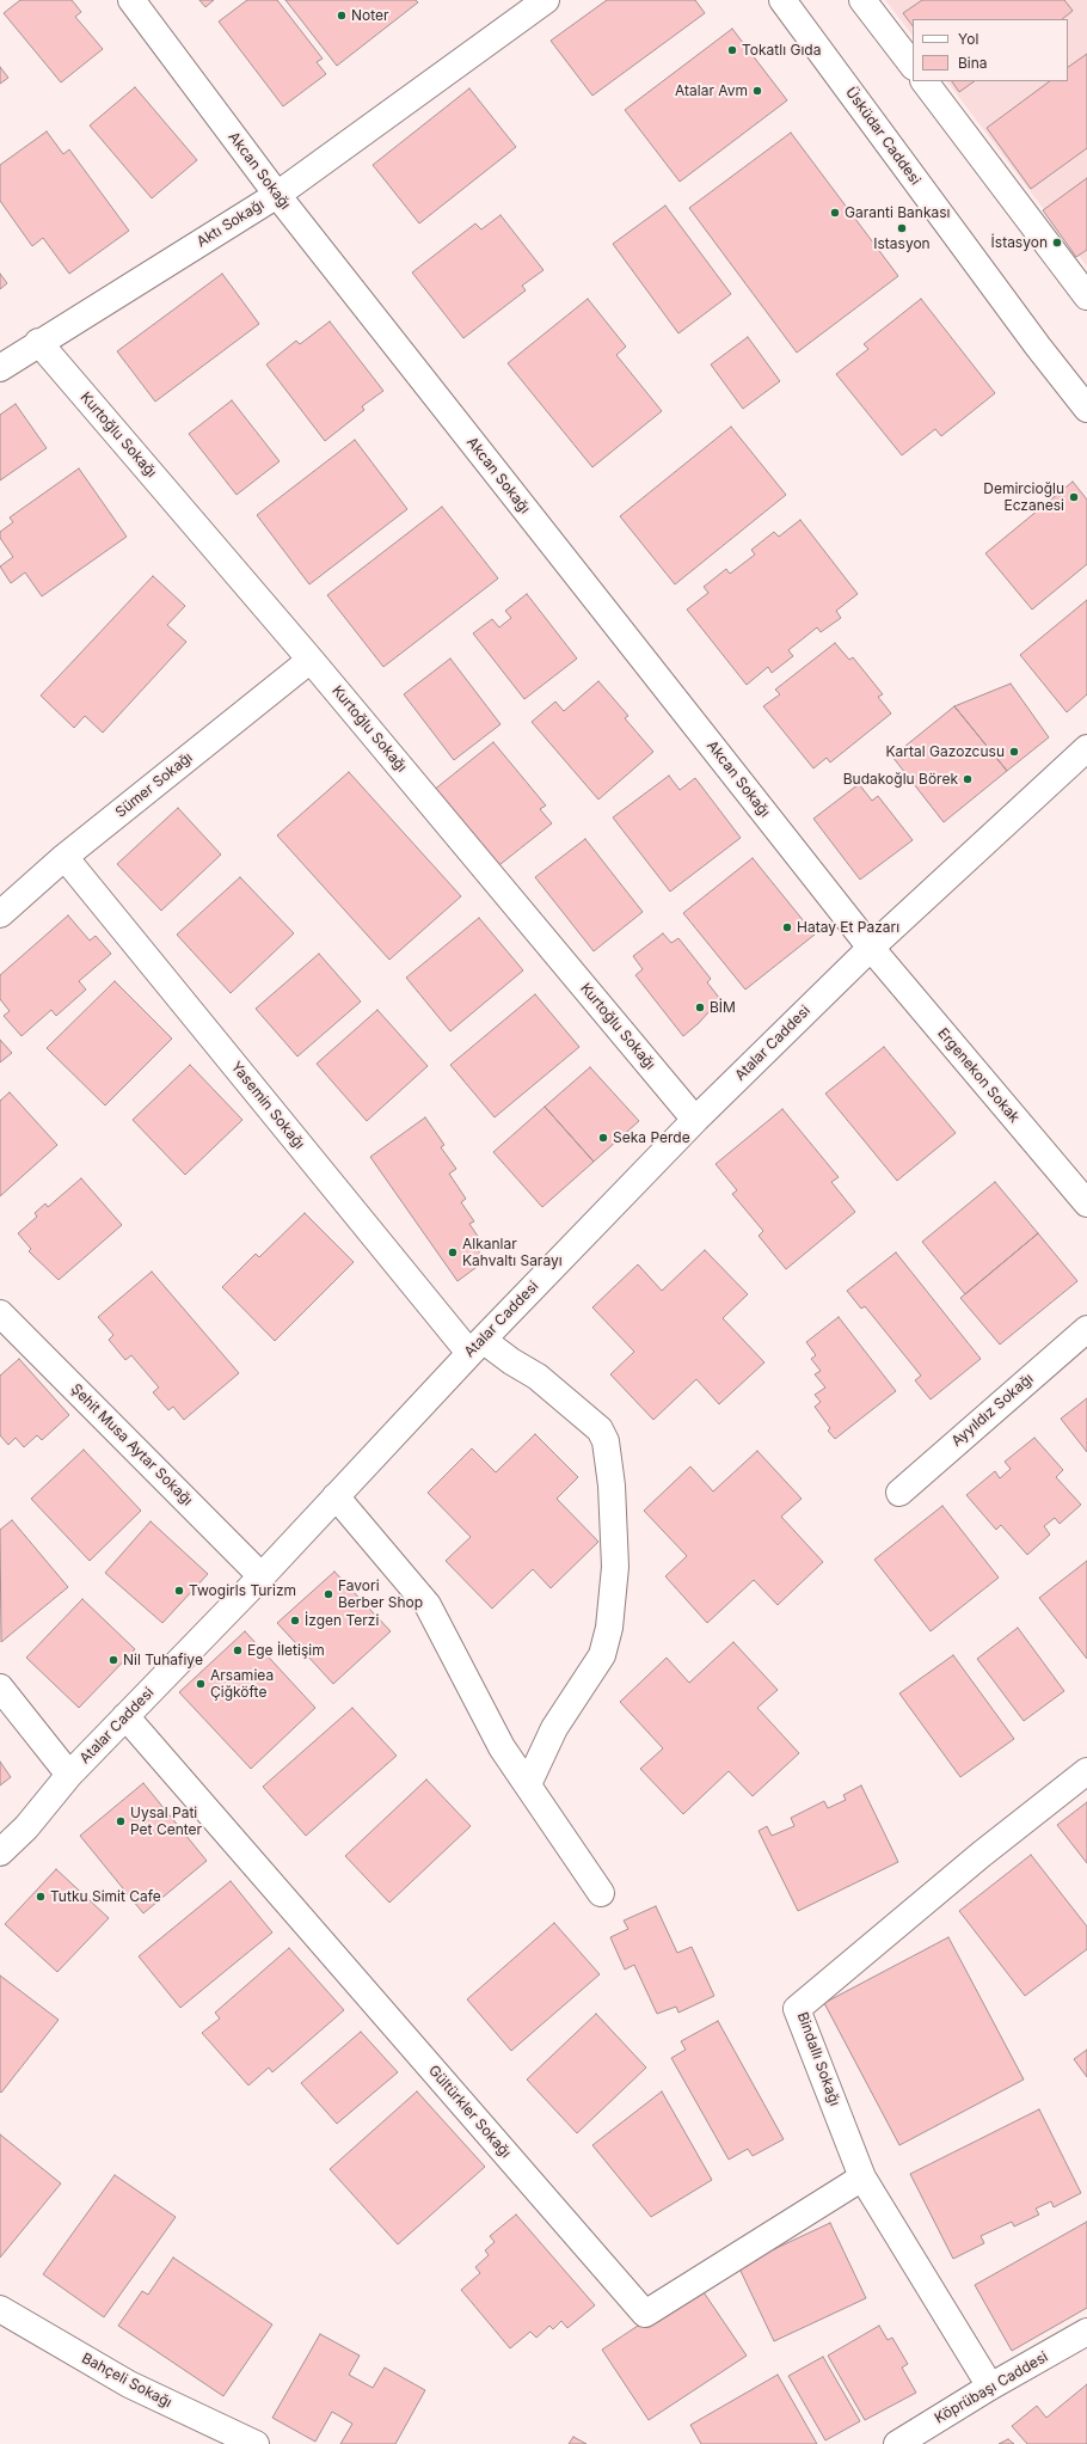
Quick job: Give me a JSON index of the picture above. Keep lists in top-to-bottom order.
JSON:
{
  "streets": {
    "street": [
      "Üsküdar Caddesi",
      "Akcan Sokağı",
      "Aktı Sokağı",
      "Kurtoğlu Sokağı",
      "Sümer Sokağı",
      "Atalar Caddesi",
      "Ergenekon Sokak",
      "Yasemin Sokağı",
      "Ayyıldız Sokağı",
      "Şehit Musa Aytar Sokağı",
      "Bindallı Sokağı",
      "Gültürkler Sokağı",
      "Bahçeli Sokağı",
      "Köprübaşı Caddesi"
    ]
  },
  "crossings": [
    ["Akcan Sokağı", "Aktı Sokağı"],
    ["Akcan Sokağı", "Atalar Caddesi"],
    ["Akcan Sokağı", "Ergenekon Sokak"],
    ["Aktı Sokağı", "Kurtoğlu Sokağı"],
    ["Kurtoğlu Sokağı", "Sümer Sokağı"],
    ["Kurtoğlu Sokağı", "Atalar Caddesi"],
    ["Sümer Sokağı", "Yasemin Sokağı"],
    ["Atalar Caddesi", "Ergenekon Sokak"],
    ["Atalar Caddesi", "Yasemin Sokağı"],
    ["Atalar Caddesi", "Şehit Musa Aytar Sokağı"],
    ["Atalar Caddesi", "Gültürkler Sokağı"],
    ["Bindallı Sokağı", "Gültürkler Sokağı"],
    ["Bindallı Sokağı", "Köprübaşı Caddesi"]
  ],
  "places": [
    "Noter",
    "Tokatlı Gıda",
    "Atalar Avm",
    "Garanti Bankası",
    "Istasyon",
    "İstasyon",
    "Demircioğlu Eczanesi",
    "Kartal Gazozcusu",
    "Budakoğlu Börek",
    "Hatay Et Pazarı",
    "BİM",
    "Seka Perde",
    "Alkanlar Kahvaltı Sarayı",
    "Twogirls Turizm",
    "Favori Berber Shop",
    "İzgen Terzi",
    "Ege İletişim",
    "Nil Tuhafiye",
    "Arsamiea Çiğköfte",
    "Uysal Pati Pet Center",
    "Tutku Simit Cafe"
  ],
  "legend": ["Yol", "Bina"]
}
